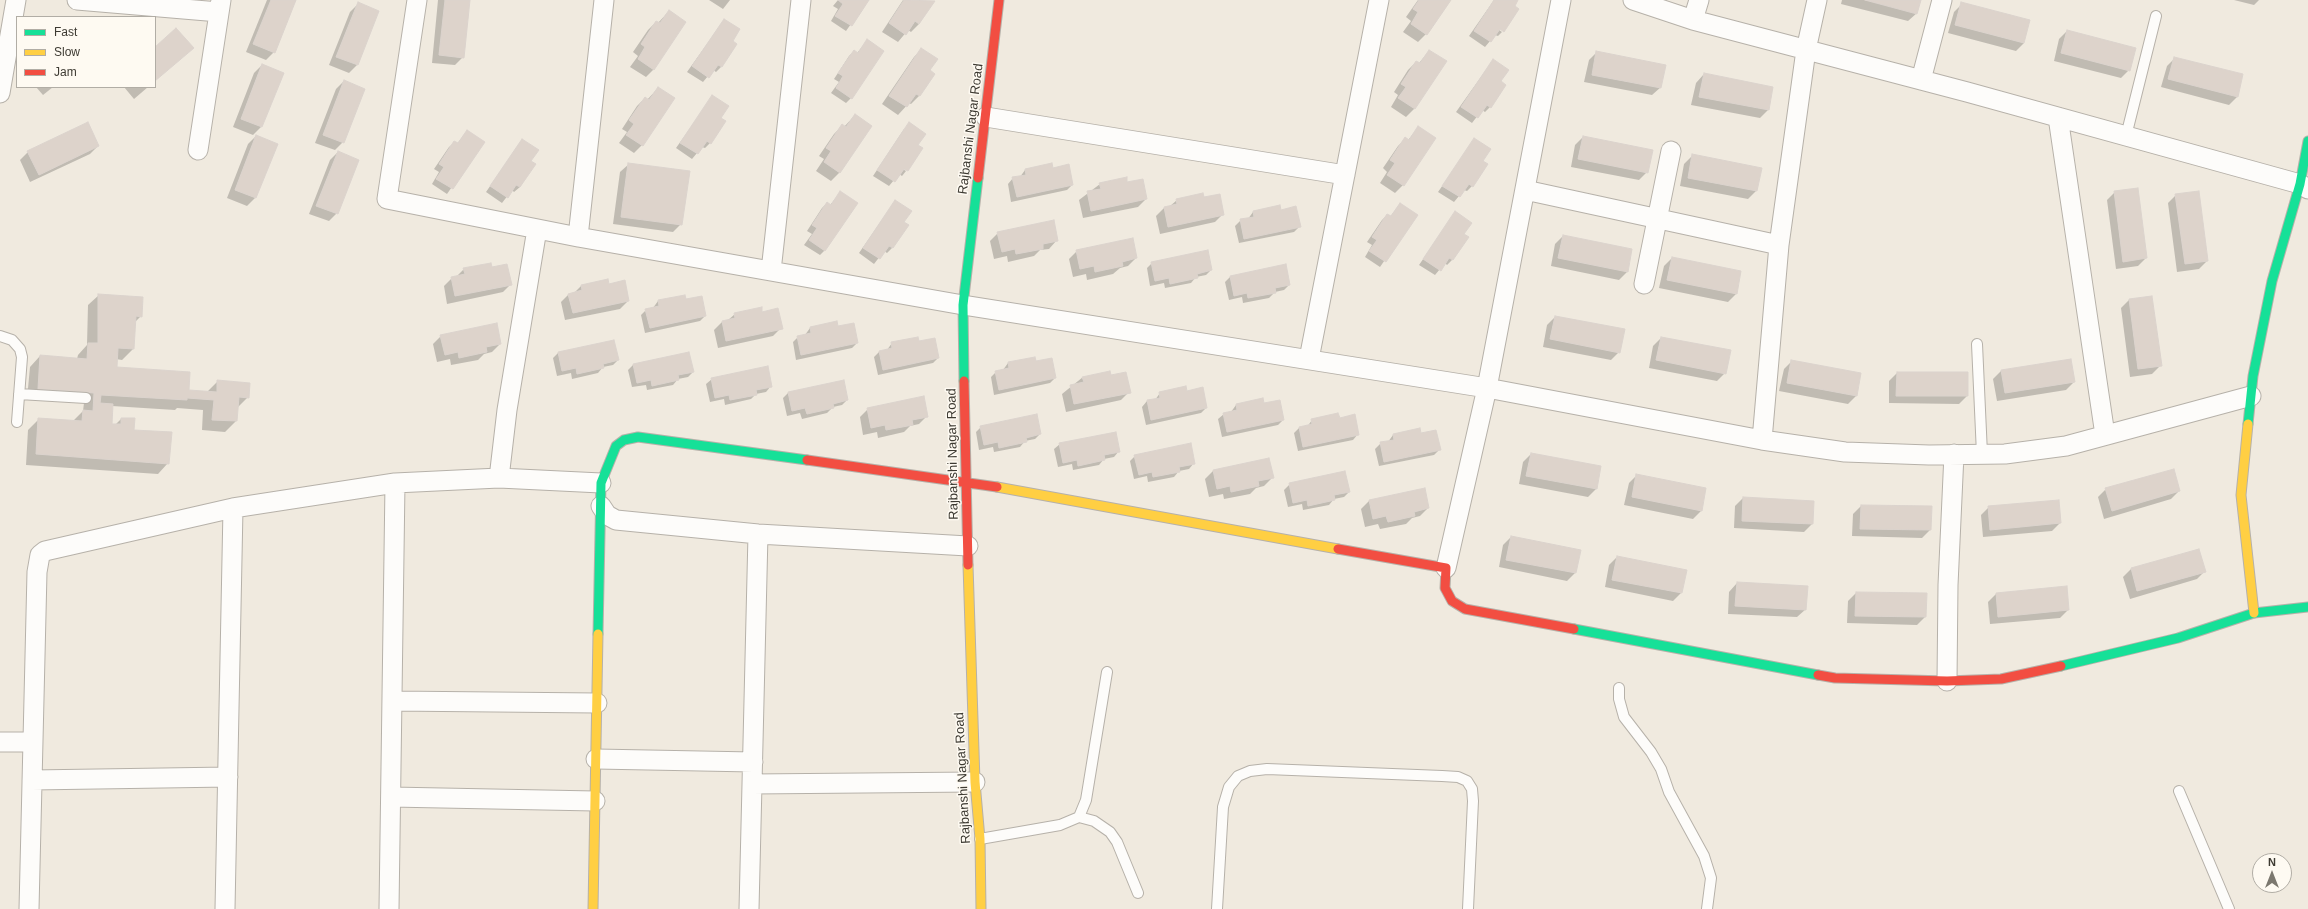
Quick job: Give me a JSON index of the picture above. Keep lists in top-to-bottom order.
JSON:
{
  "streets": {
    "street": ["Rajbanshi Nagar Road"]
  },
  "legend": ["Fast", "Slow", "Jam"],
  "north": "top"
}
